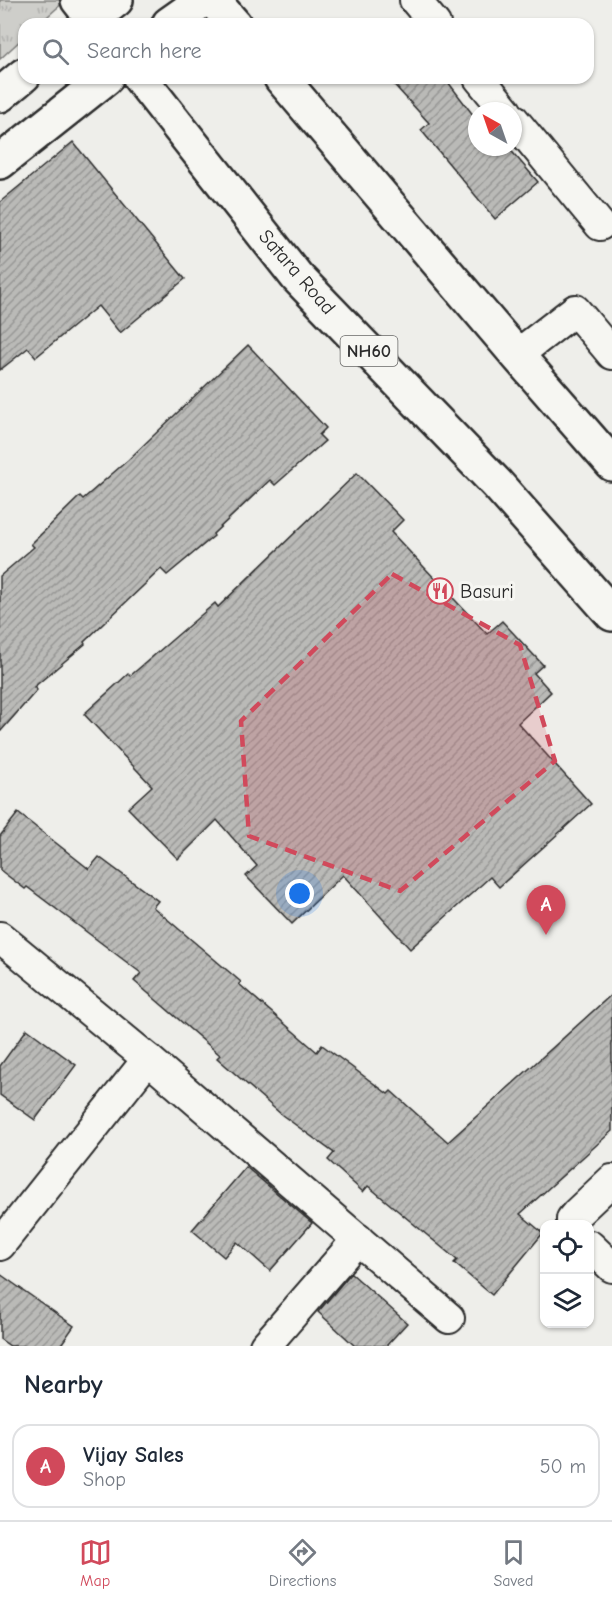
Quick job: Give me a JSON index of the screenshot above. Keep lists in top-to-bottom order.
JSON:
{
  "streets": {
    "main road": ["Satara Road", "NH60"]
  },
  "places": {
    "restaurant": ["Basuri"]
  },
  "north": "top left",
  "page": {
    "search": "Search here",
    "pins": "A",
    "heading": "Nearby",
    "list": [
      {
        "mark": "A",
        "name": "Vijay Sales",
        "note": "Shop",
        "value": "50 m"
      }
    ],
    "nav": ["Map", "Directions", "Saved"]
  }
}
